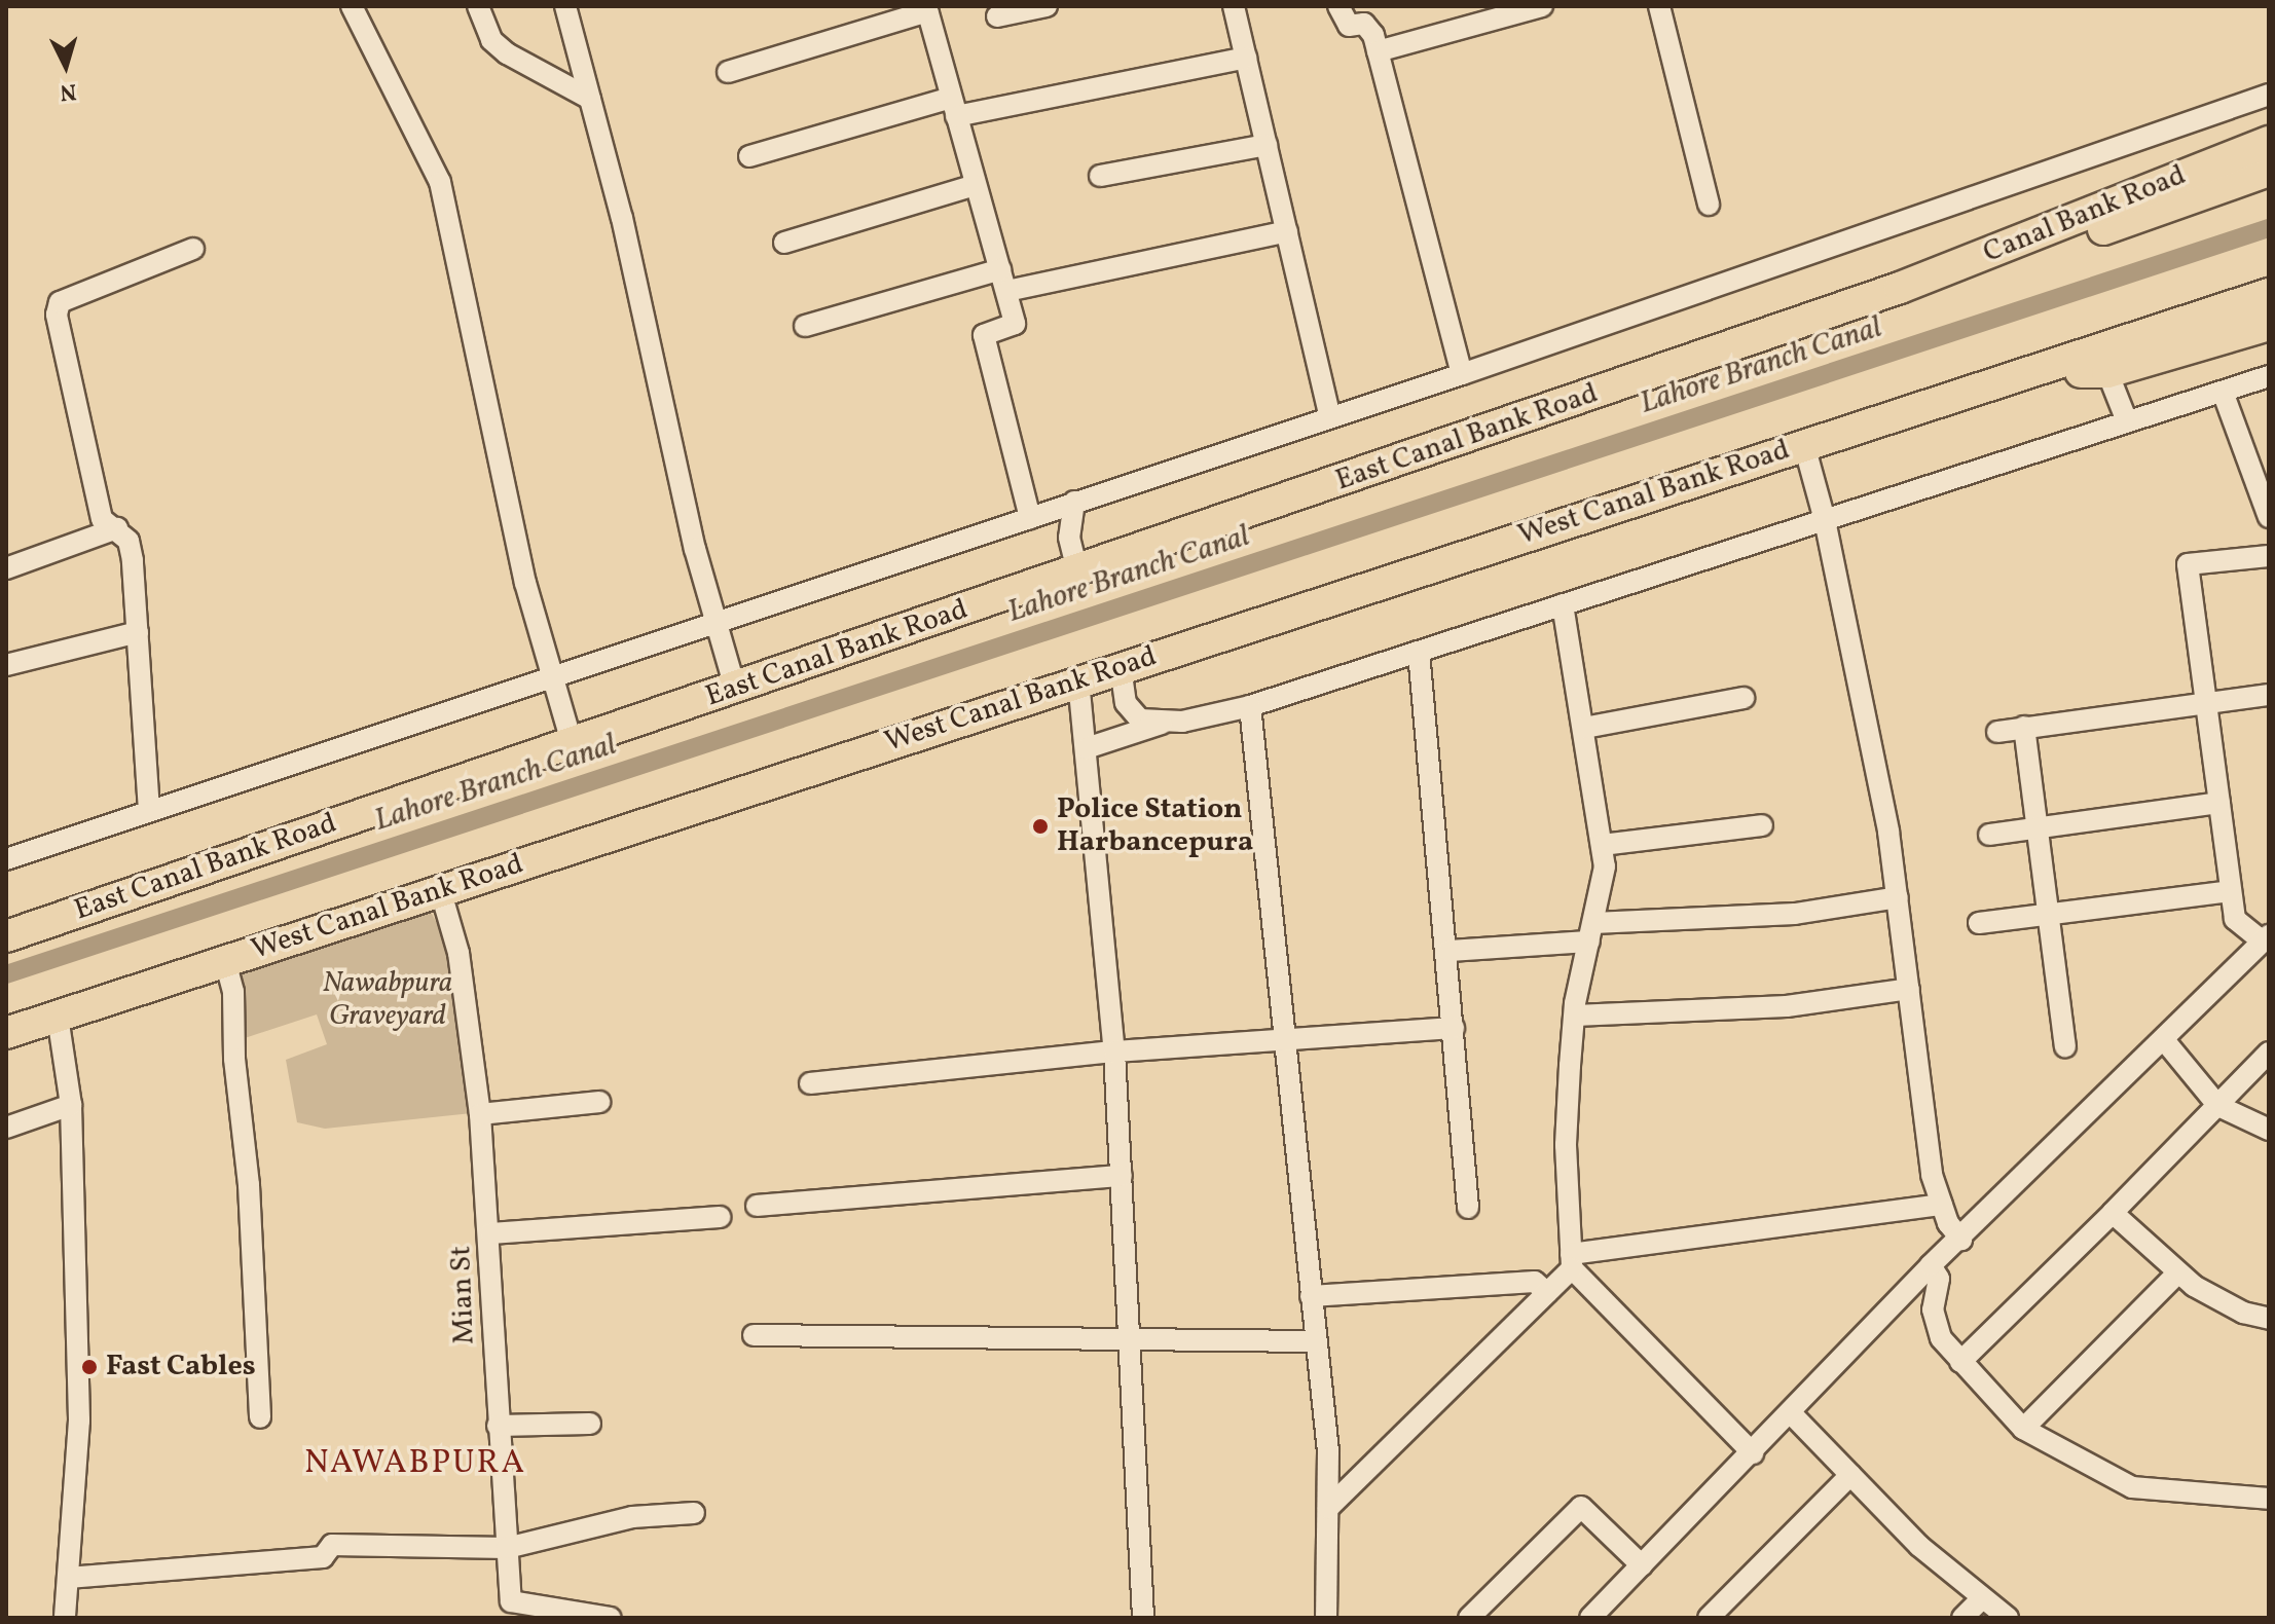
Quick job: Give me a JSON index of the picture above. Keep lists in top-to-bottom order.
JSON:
{
  "streets": {
    "highway": ["Canal Bank Road", "East Canal Bank Road", "West Canal Bank Road"],
    "street": ["Mian St"]
  },
  "crossings": [
    ["Canal Bank Road", "East Canal Bank Road"],
    ["West Canal Bank Road", "Mian St"]
  ],
  "districts": ["NAWABPURA"],
  "water": ["Lahore Branch Canal"],
  "parks": ["Nawabpura Graveyard"],
  "places": ["Police Station Harbancepura", "Fast Cables"],
  "north": "bottom"
}
